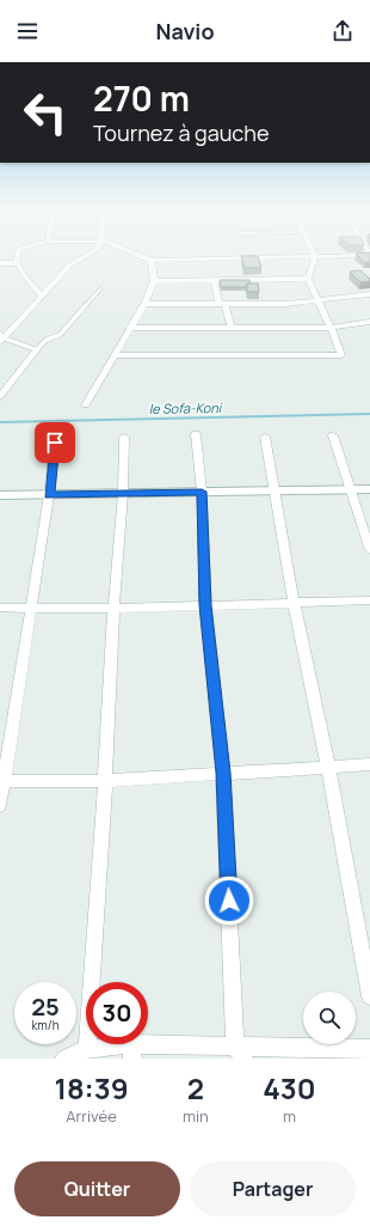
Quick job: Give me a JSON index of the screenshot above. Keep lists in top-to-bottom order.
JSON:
{
  "water": ["le Sofa-Koni"],
  "page": {
    "header": "Navio",
    "turn": ["270 m", "Tournez à gauche"],
    "speed": "25 km/h",
    "limit": "30",
    "eta": [
      "18:39",
      "Arrivée",
      "2",
      "min",
      "430",
      "m"
    ],
    "buttons": ["Quitter", "Partager"]
  }
}
